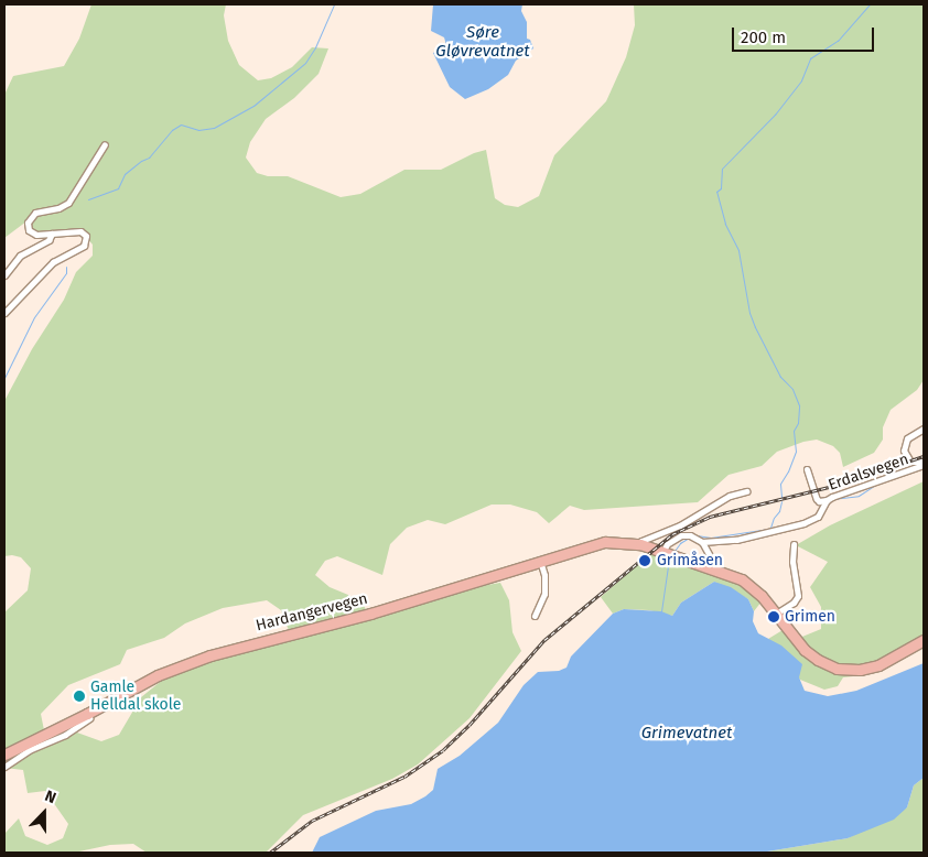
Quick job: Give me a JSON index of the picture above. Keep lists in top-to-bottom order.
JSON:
{
  "streets": {
    "main road": ["Hardangervegen"],
    "street": ["Erdalsvegen"]
  },
  "crossings": [
    ["Erdalsvegen", "Hardangervegen"]
  ],
  "water": ["Søre Gløvrevatnet", "Grimevatnet"],
  "places": ["Grimåsen", "Grimen", "Gamle Helldal skole"],
  "scale_bar": "200 m",
  "north": "top"
}
